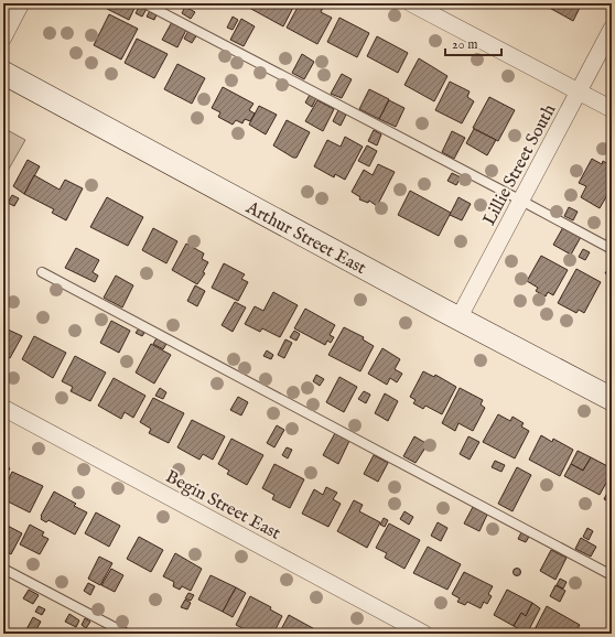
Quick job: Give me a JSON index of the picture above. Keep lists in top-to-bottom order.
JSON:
{
  "streets": {
    "main road": ["Arthur Street East"],
    "street": ["Lillie Street South", "Begin Street East"]
  },
  "crossings": [
    ["Lillie Street South", "Arthur Street East"]
  ],
  "scale_bar": "20 m"
}
